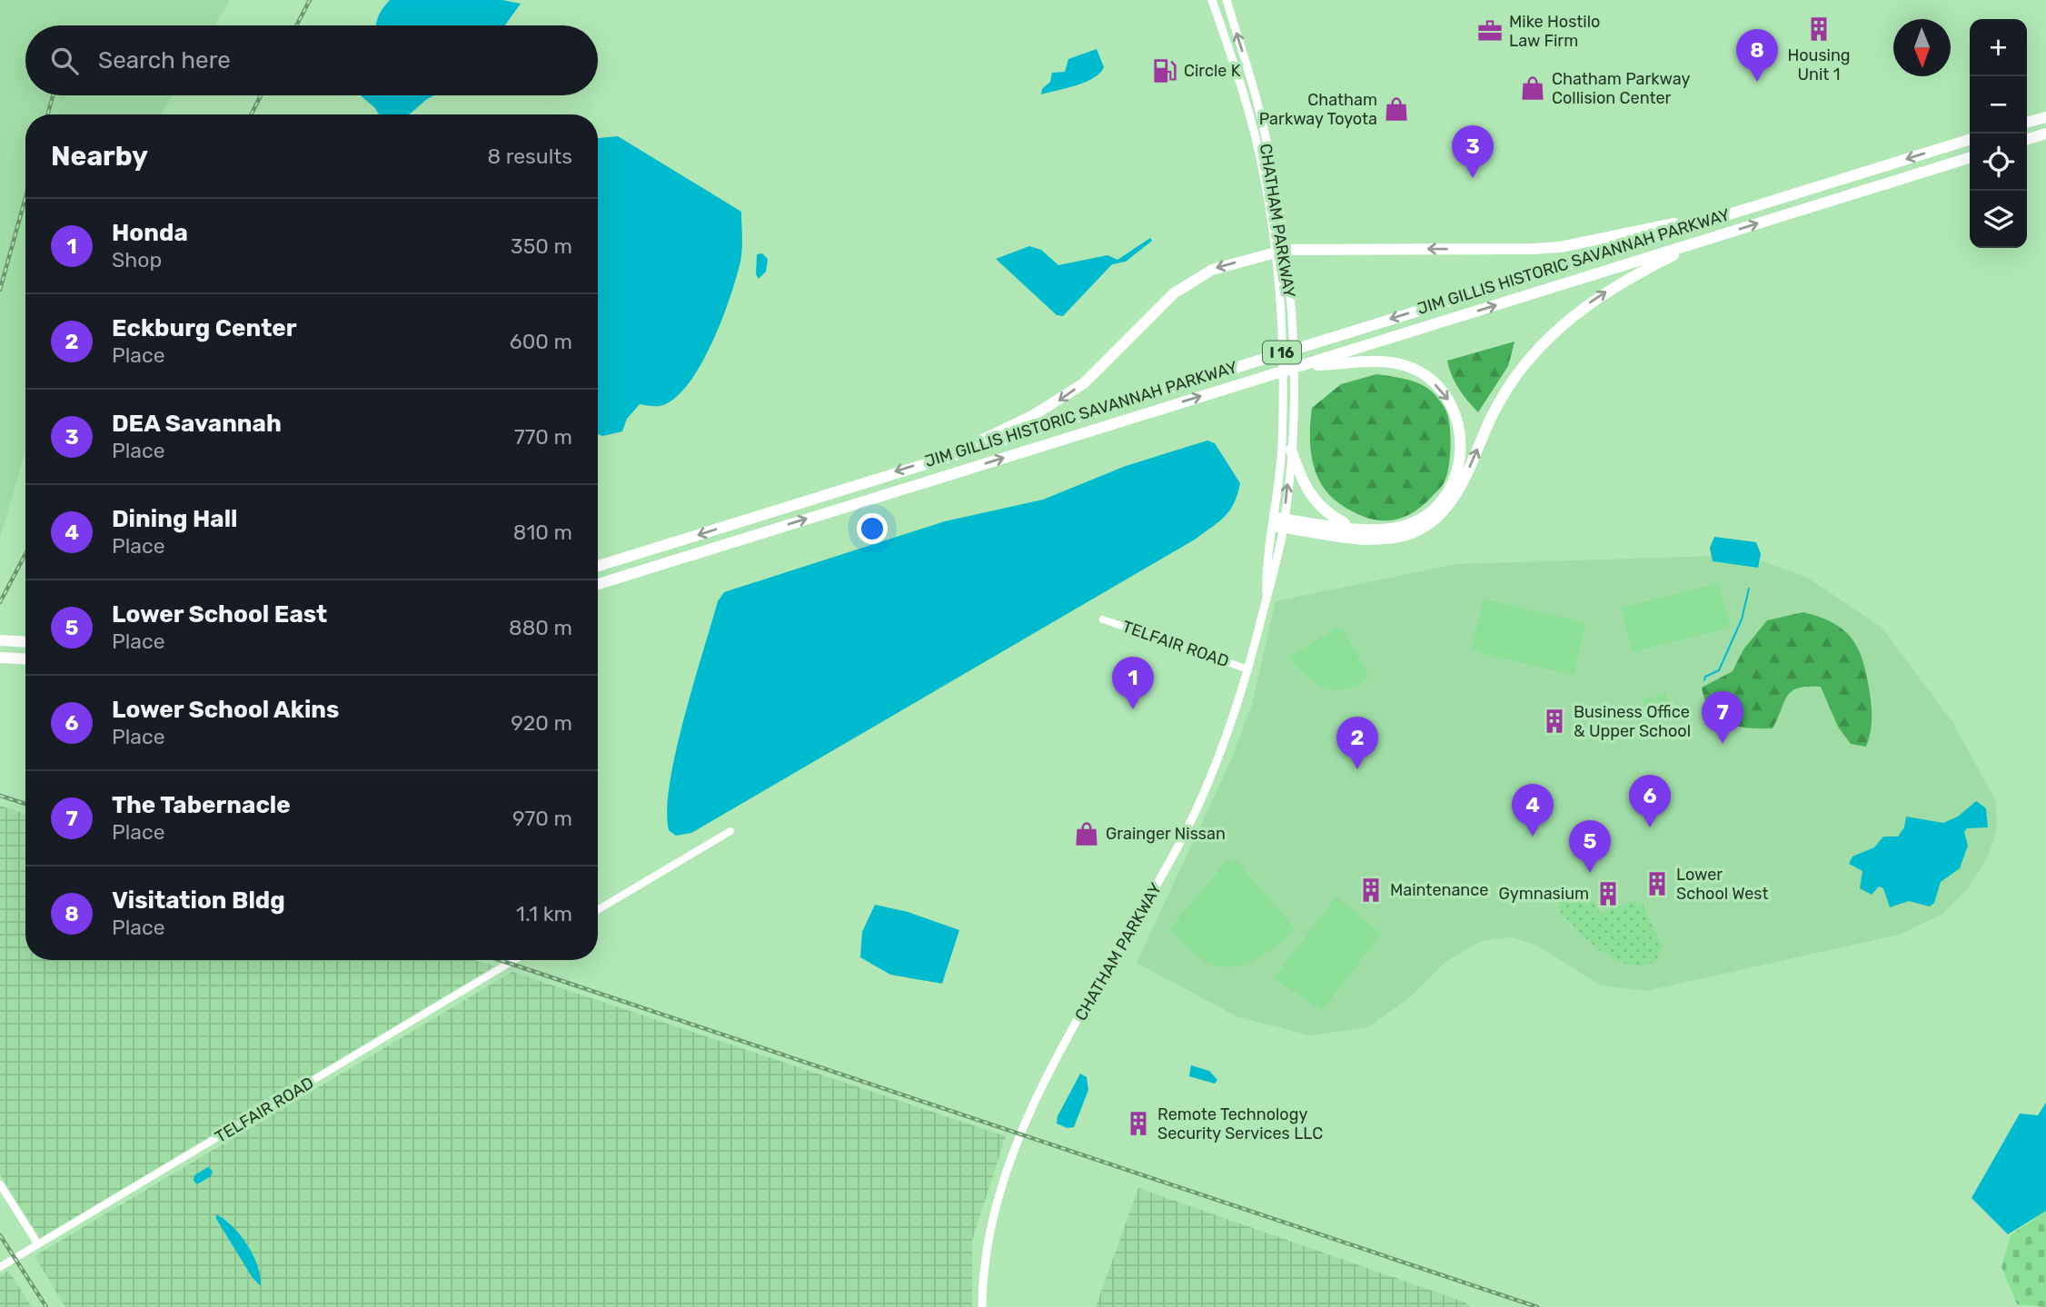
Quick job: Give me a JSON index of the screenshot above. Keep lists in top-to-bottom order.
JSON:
{
  "streets": {
    "highway": ["JIM GILLIS HISTORIC SAVANNAH PARKWAY", "I 16"],
    "main road": ["CHATHAM PARKWAY"],
    "street": ["TELFAIR ROAD"]
  },
  "crossings": [
    ["CHATHAM PARKWAY", "TELFAIR ROAD"]
  ],
  "places": {
    "building": [
      "Housing Unit 1",
      "Business Office & Upper School",
      "Lower School West",
      "Maintenance",
      "Gymnasium",
      "Remote Technology Security Services LLC"
    ],
    "office": ["Mike Hostilo Law Firm"],
    "fuel station": ["Circle K"],
    "shop": ["Chatham Parkway Collision Center", "Chatham Parkway Toyota", "Grainger Nissan"]
  },
  "north": "bottom",
  "page": {
    "map_buttons": ["+", "−"],
    "search": "Search here",
    "pins": [
      "8",
      "3",
      "1",
      "7",
      "2",
      "6",
      "4",
      "5"
    ],
    "heading": ["Nearby", "8 results"],
    "list": [
      {
        "mark": "1",
        "name": "Honda",
        "note": "Shop",
        "value": "350 m"
      },
      {
        "mark": "2",
        "name": "Eckburg Center",
        "note": "Place",
        "value": "600 m"
      },
      {
        "mark": "3",
        "name": "DEA Savannah",
        "note": "Place",
        "value": "770 m"
      },
      {
        "mark": "4",
        "name": "Dining Hall",
        "note": "Place",
        "value": "810 m"
      },
      {
        "mark": "5",
        "name": "Lower School East",
        "note": "Place",
        "value": "880 m"
      },
      {
        "mark": "6",
        "name": "Lower School Akins",
        "note": "Place",
        "value": "920 m"
      },
      {
        "mark": "7",
        "name": "The Tabernacle",
        "note": "Place",
        "value": "970 m"
      },
      {
        "mark": "8",
        "name": "Visitation Bldg",
        "note": "Place",
        "value": "1.1 km"
      }
    ]
  }
}
